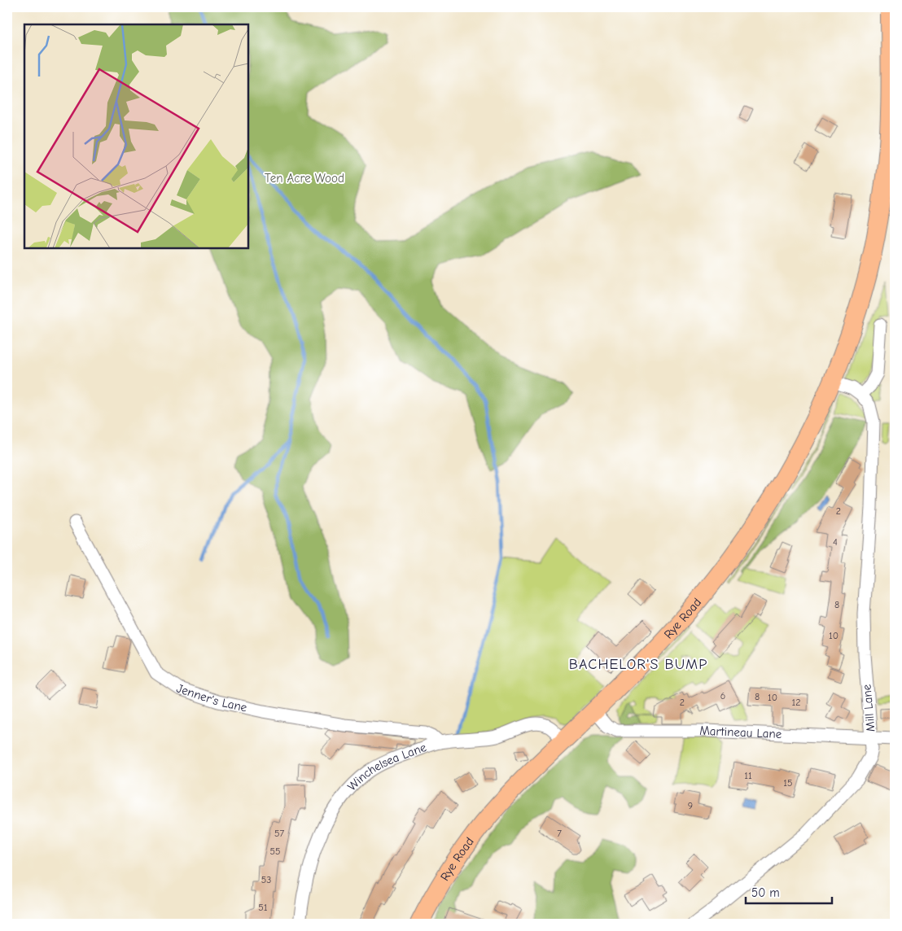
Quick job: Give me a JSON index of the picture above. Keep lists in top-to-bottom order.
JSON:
{
  "streets": {
    "highway": ["Rye Road"],
    "street": [
      "Jenner's Lane",
      "Mill Lane",
      "Martineau Lane",
      "Winchelsea Lane"
    ]
  },
  "crossings": [
    ["Rye Road", "Martineau Lane"],
    ["Rye Road", "Winchelsea Lane"],
    ["Jenner's Lane", "Winchelsea Lane"],
    ["Mill Lane", "Martineau Lane"]
  ],
  "districts": ["BACHELOR'S BUMP"],
  "parks": ["Ten Acre Wood"],
  "house_numbers": [
    "2",
    "4",
    "8",
    "10",
    "6",
    "8",
    "10",
    "2",
    "12",
    "11",
    "15",
    "9",
    "57",
    "7",
    "55",
    "53",
    "51"
  ],
  "scale_bar": "50 m"
}
